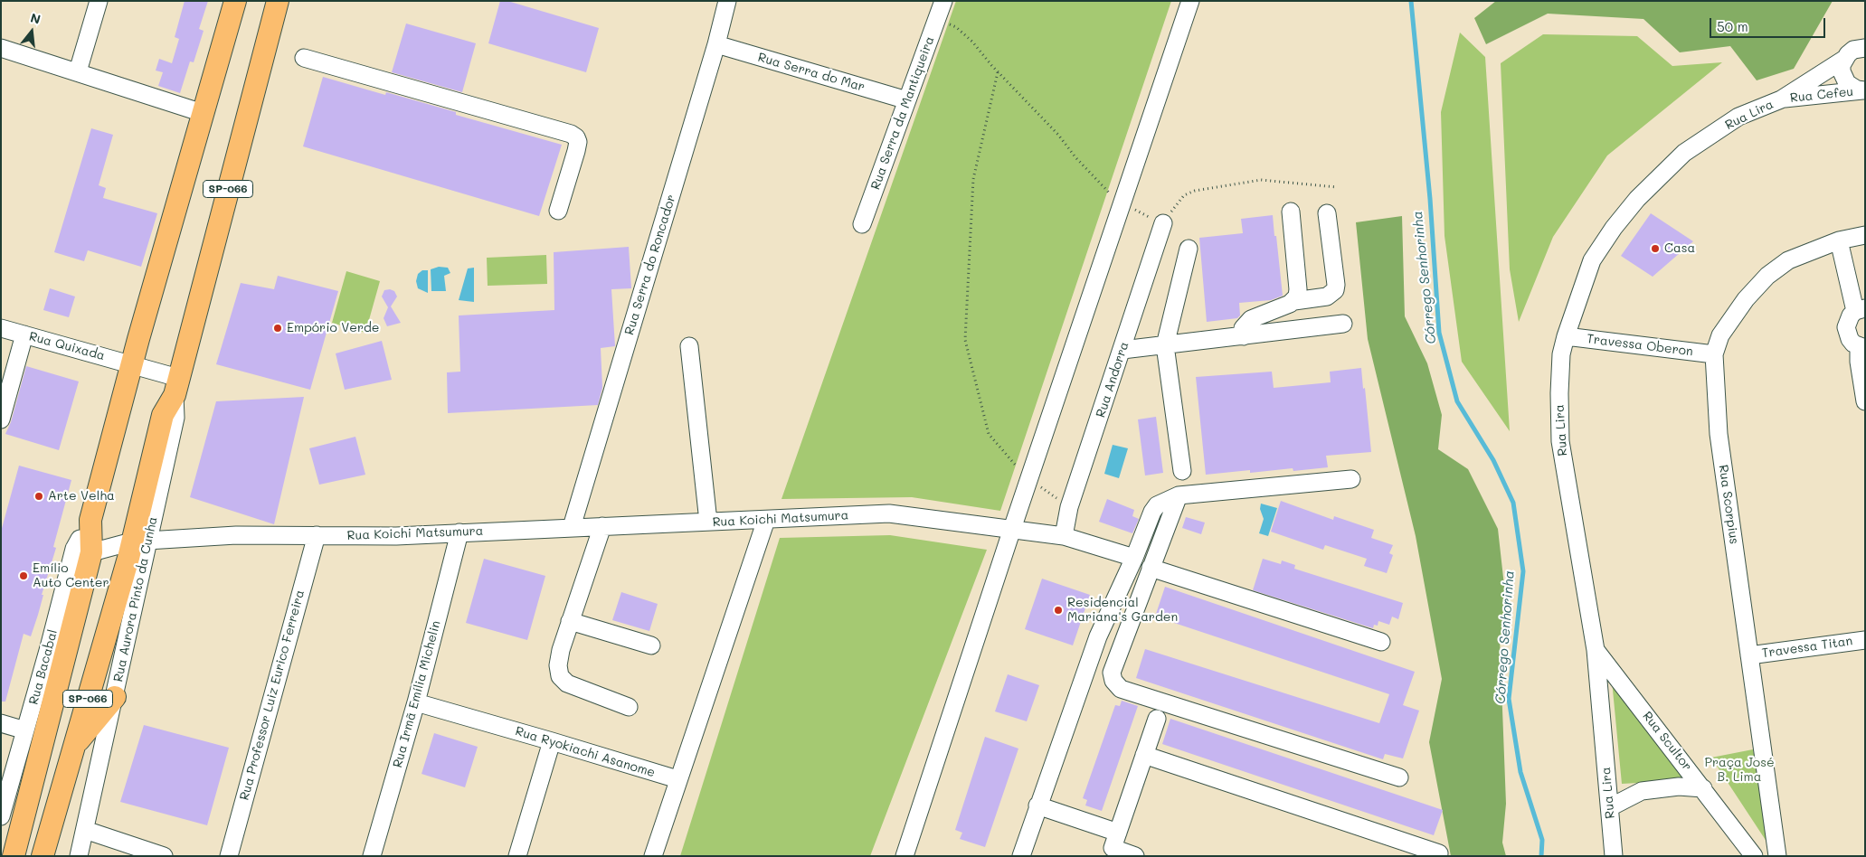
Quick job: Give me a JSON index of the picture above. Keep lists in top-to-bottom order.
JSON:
{
  "streets": {
    "main road": ["SP-066"],
    "street": [
      "Rua Serra do Mar",
      "Rua Cefeu",
      "Rua Serra da Mantiqueira",
      "Rua Lira",
      "Rua Serra do Roncador",
      "Travessa Oberon",
      "Rua Quixada",
      "Rua Andorra",
      "Rua Scorpius",
      "Rua Koichi Matsumura",
      "Rua Aurora Pinto da Cunha",
      "Travessa Titan",
      "Rua Bacabal",
      "Rua Irmã Emília Michelin",
      "Rua Professor Luiz Eurico Ferreira",
      "Rua Scultor",
      "Rua Ryokiachi Asanome"
    ]
  },
  "crossings": [
    ["Rua Serra do Mar", "Rua Serra da Mantiqueira"],
    ["Rua Serra do Mar", "Rua Serra do Roncador"],
    ["Rua Cefeu", "Rua Lira"],
    ["Rua Lira", "Travessa Oberon"],
    ["Rua Lira", "Rua Scultor"],
    ["SP-066", "Rua Quixada"],
    ["SP-066", "Rua Koichi Matsumura"],
    ["SP-066", "Rua Aurora Pinto da Cunha"],
    ["SP-066", "Rua Bacabal"],
    ["Rua Serra do Roncador", "Rua Koichi Matsumura"],
    ["Travessa Oberon", "Rua Scorpius"],
    ["Rua Andorra", "Rua Koichi Matsumura"],
    ["Rua Scorpius", "Travessa Titan"],
    ["Rua Koichi Matsumura", "Rua Aurora Pinto da Cunha"],
    ["Rua Koichi Matsumura", "Rua Bacabal"],
    ["Rua Koichi Matsumura", "Rua Irmã Emília Michelin"],
    ["Rua Koichi Matsumura", "Rua Professor Luiz Eurico Ferreira"],
    ["Rua Irmã Emília Michelin", "Rua Ryokiachi Asanome"]
  ],
  "water": ["Córrego Senhorinha"],
  "parks": ["Praça José B. Lima"],
  "places": [
    "Casa",
    "Empório Verde",
    "Arte Velha",
    "Emílio Auto Center",
    "Residencial Mariana's Garden"
  ],
  "scale_bar": "50 m",
  "north": "top"
}
